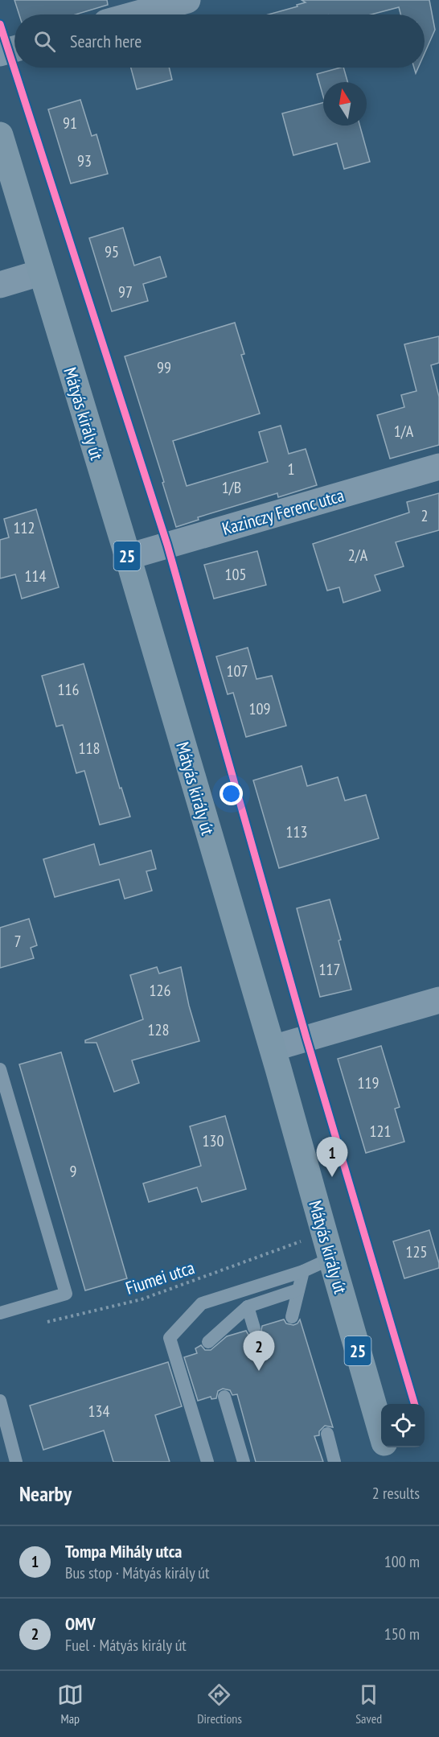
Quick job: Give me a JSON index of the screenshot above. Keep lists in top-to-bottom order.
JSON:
{
  "streets": {
    "main road": ["Mátyás király út", "25"],
    "street": ["Kazinczy Ferenc utca"],
    "path": ["Fiumei utca"]
  },
  "crossings": [
    ["Mátyás király út", "Kazinczy Ferenc utca"],
    ["Mátyás király út", "Fiumei utca"]
  ],
  "house_numbers": [
    "91",
    "93",
    "95",
    "97",
    "99",
    "1/A",
    "1",
    "1/B",
    "2",
    "112",
    "2/A",
    "105",
    "114",
    "107",
    "116",
    "109",
    "118",
    "113",
    "7",
    "117",
    "126",
    "128",
    "119",
    "121",
    "130",
    "9",
    "125",
    "134"
  ],
  "north": "top",
  "page": {
    "search": "Search here",
    "pins": ["1", "2"],
    "heading": ["Nearby", "2 results"],
    "list": [
      {
        "mark": "1",
        "name": "Tompa Mihály utca",
        "note": "Bus stop · Mátyás király út",
        "value": "100 m"
      },
      {
        "mark": "2",
        "name": "OMV",
        "note": "Fuel · Mátyás király út",
        "value": "150 m"
      }
    ],
    "nav": ["Map", "Directions", "Saved"]
  }
}
